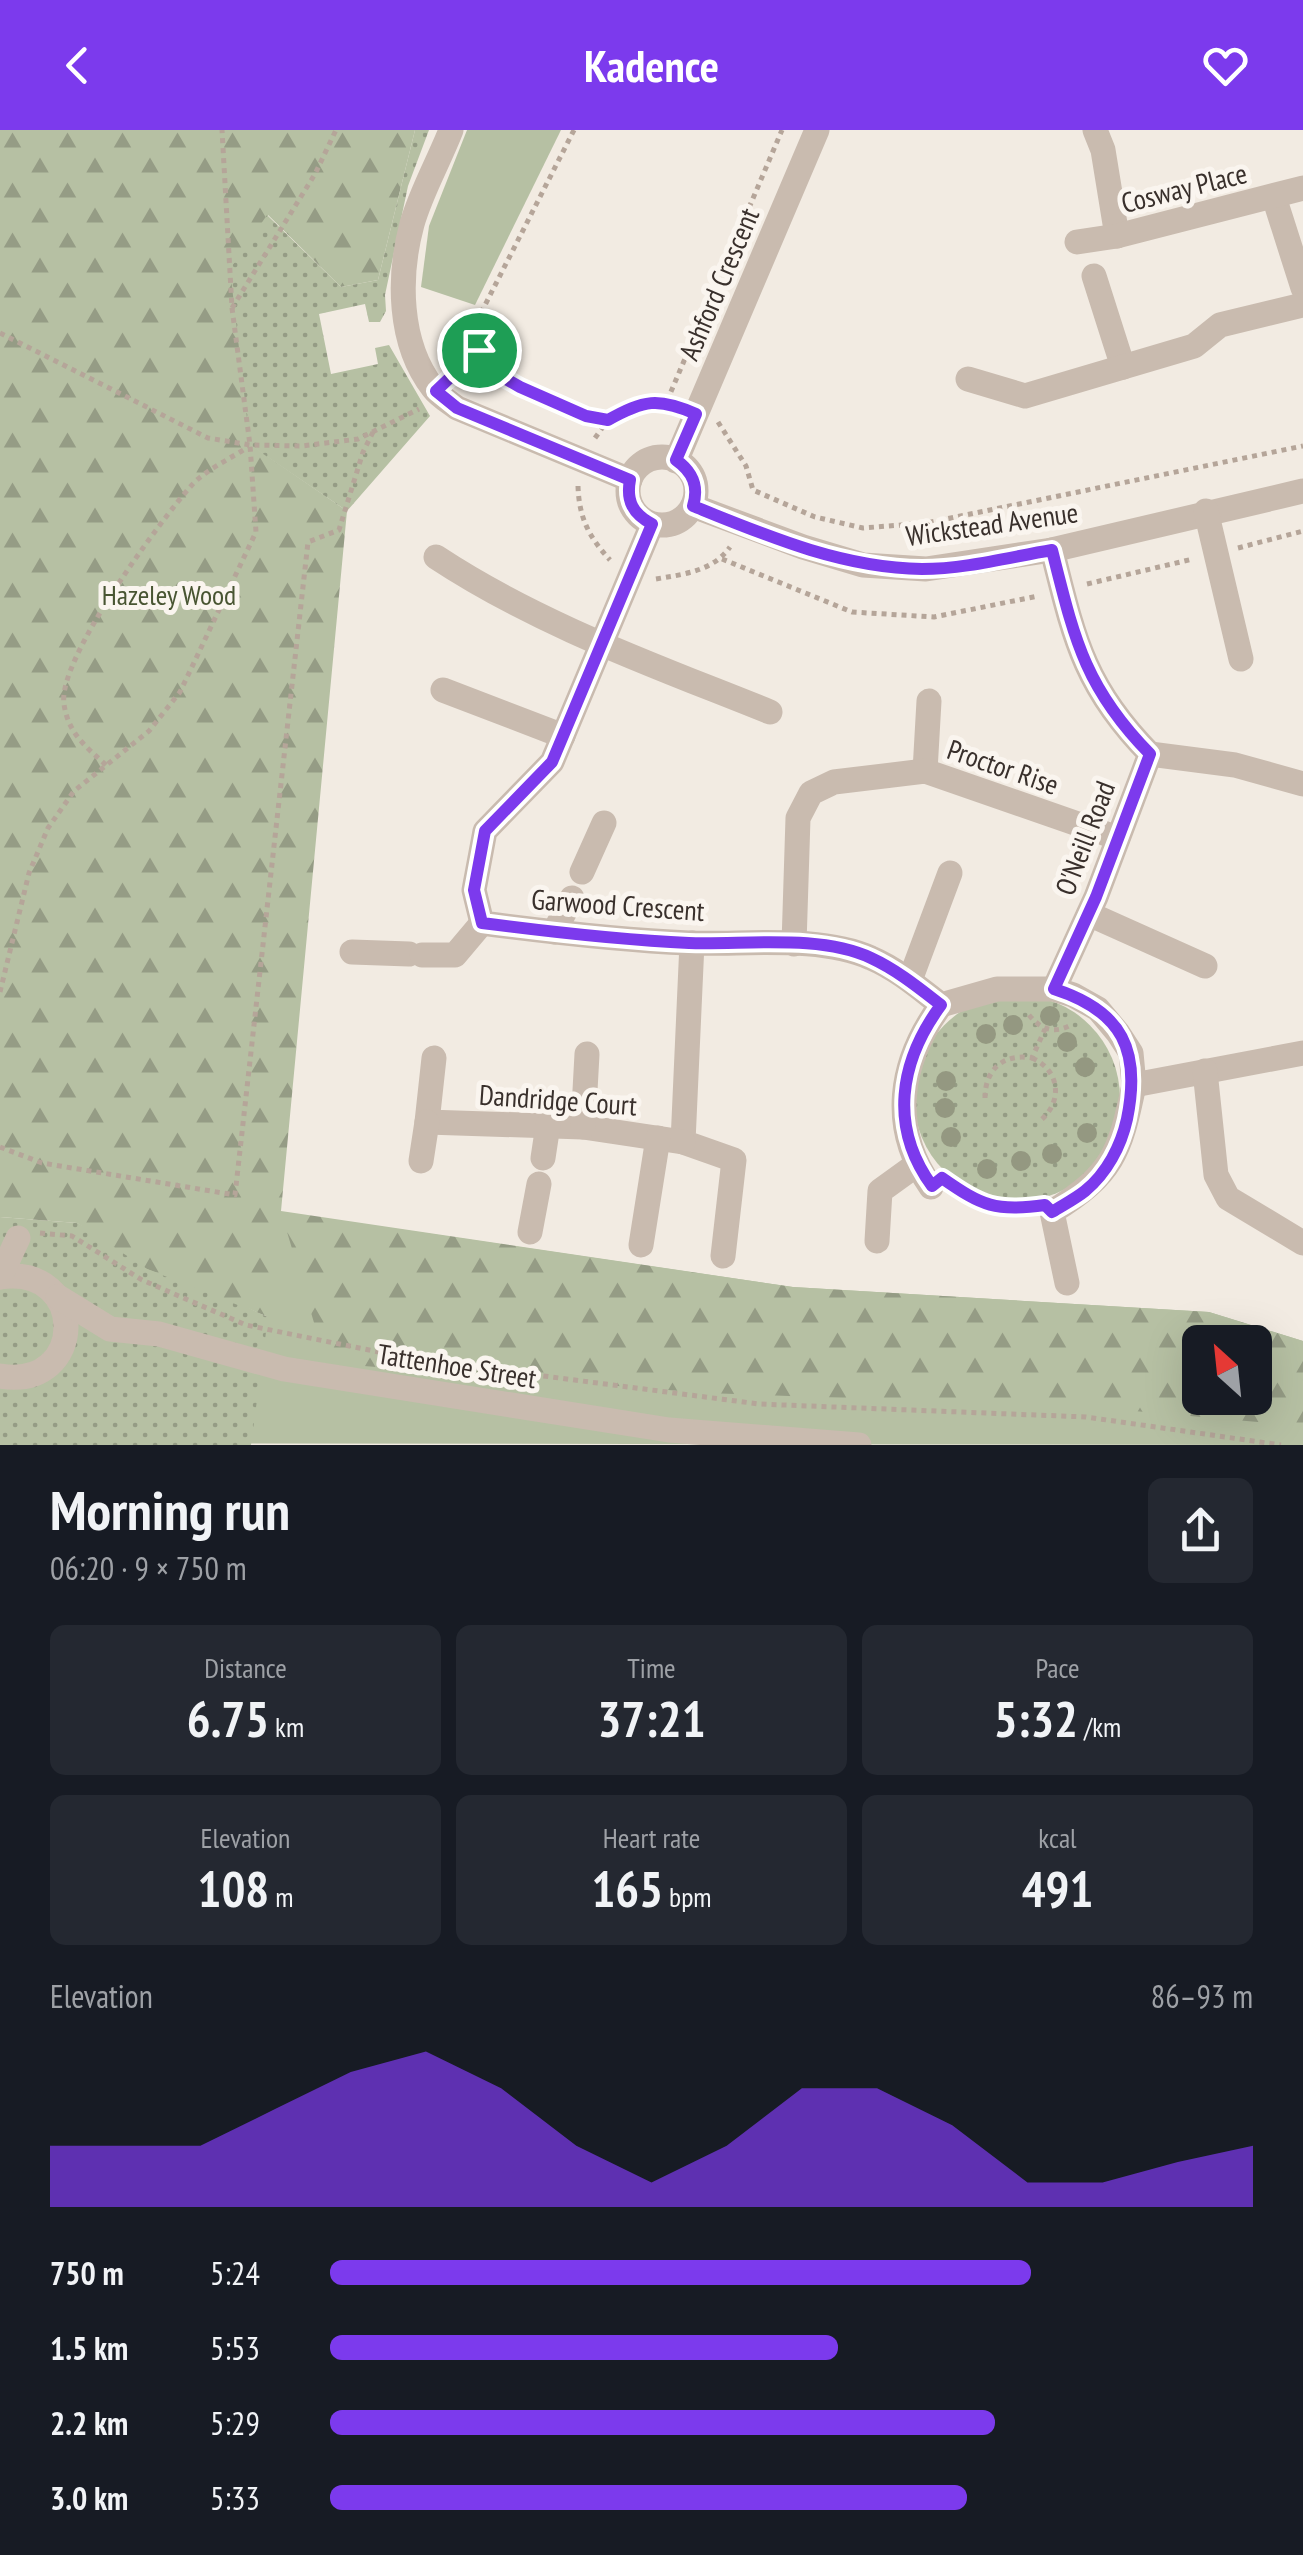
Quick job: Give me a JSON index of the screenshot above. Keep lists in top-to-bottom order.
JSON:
{
  "streets": {
    "street": [
      "Cosway Place",
      "Ashford Crescent",
      "Wickstead Avenue",
      "Proctor Rise",
      "O'Neill Road",
      "Garwood Crescent",
      "Dandridge Court",
      "Tattenhoe Street"
    ]
  },
  "crossings": [
    ["Ashford Crescent", "Wickstead Avenue"],
    ["Proctor Rise", "O'Neill Road"],
    ["Proctor Rise", "Garwood Crescent"],
    ["O'Neill Road", "Garwood Crescent"]
  ],
  "parks": ["Hazeley Wood"],
  "north": "top left",
  "page": {
    "header": "Kadence",
    "heading": ["Morning run", "06:20 · 9 × 750 m"],
    "stats": [
      ["Distance", "6.75 km"],
      ["Time", "37:21"],
      ["Pace", "5:32 /km"],
      ["Elevation", "108 m"],
      ["Heart rate", "165 bpm"],
      ["kcal", "491"]
    ],
    "chart": ["Elevation", "86–93 m"],
    "list": [
      {
        "name": "750 m",
        "note": "5:24"
      },
      {
        "name": "1.5 km",
        "note": "5:53"
      },
      {
        "name": "2.2 km",
        "note": "5:29"
      },
      {
        "name": "3.0 km",
        "note": "5:33"
      }
    ]
  }
}
